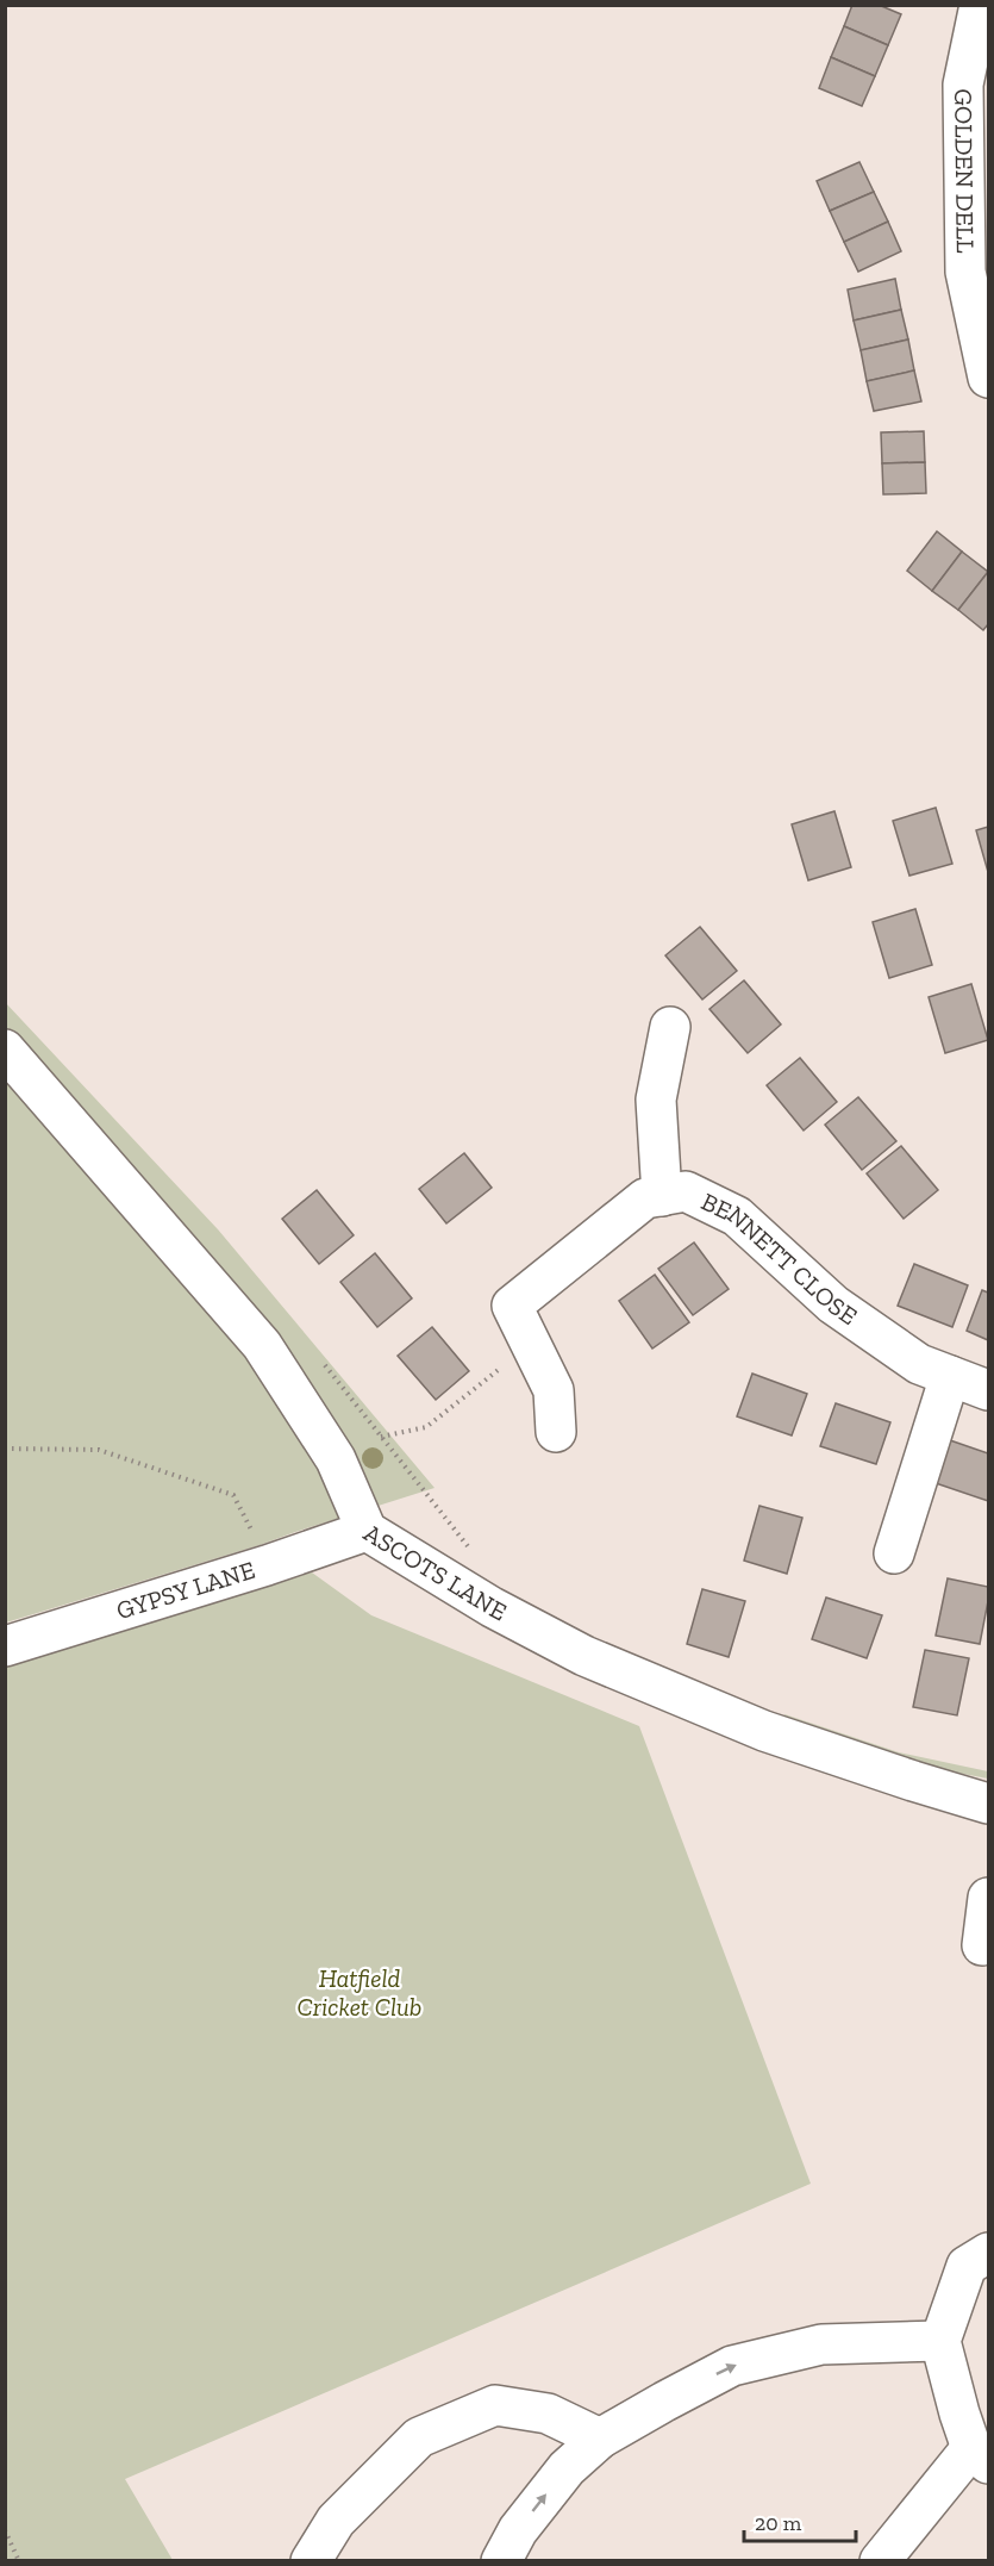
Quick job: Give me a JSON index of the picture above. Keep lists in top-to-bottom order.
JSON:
{
  "streets": {
    "street": [
      "GOLDEN DELL",
      "BENNETT CLOSE",
      "ASCOTS LANE",
      "GYPSY LANE"
    ]
  },
  "crossings": [
    ["ASCOTS LANE", "GYPSY LANE"]
  ],
  "parks": ["Hatfield Cricket Club"],
  "scale_bar": "20 m"
}
